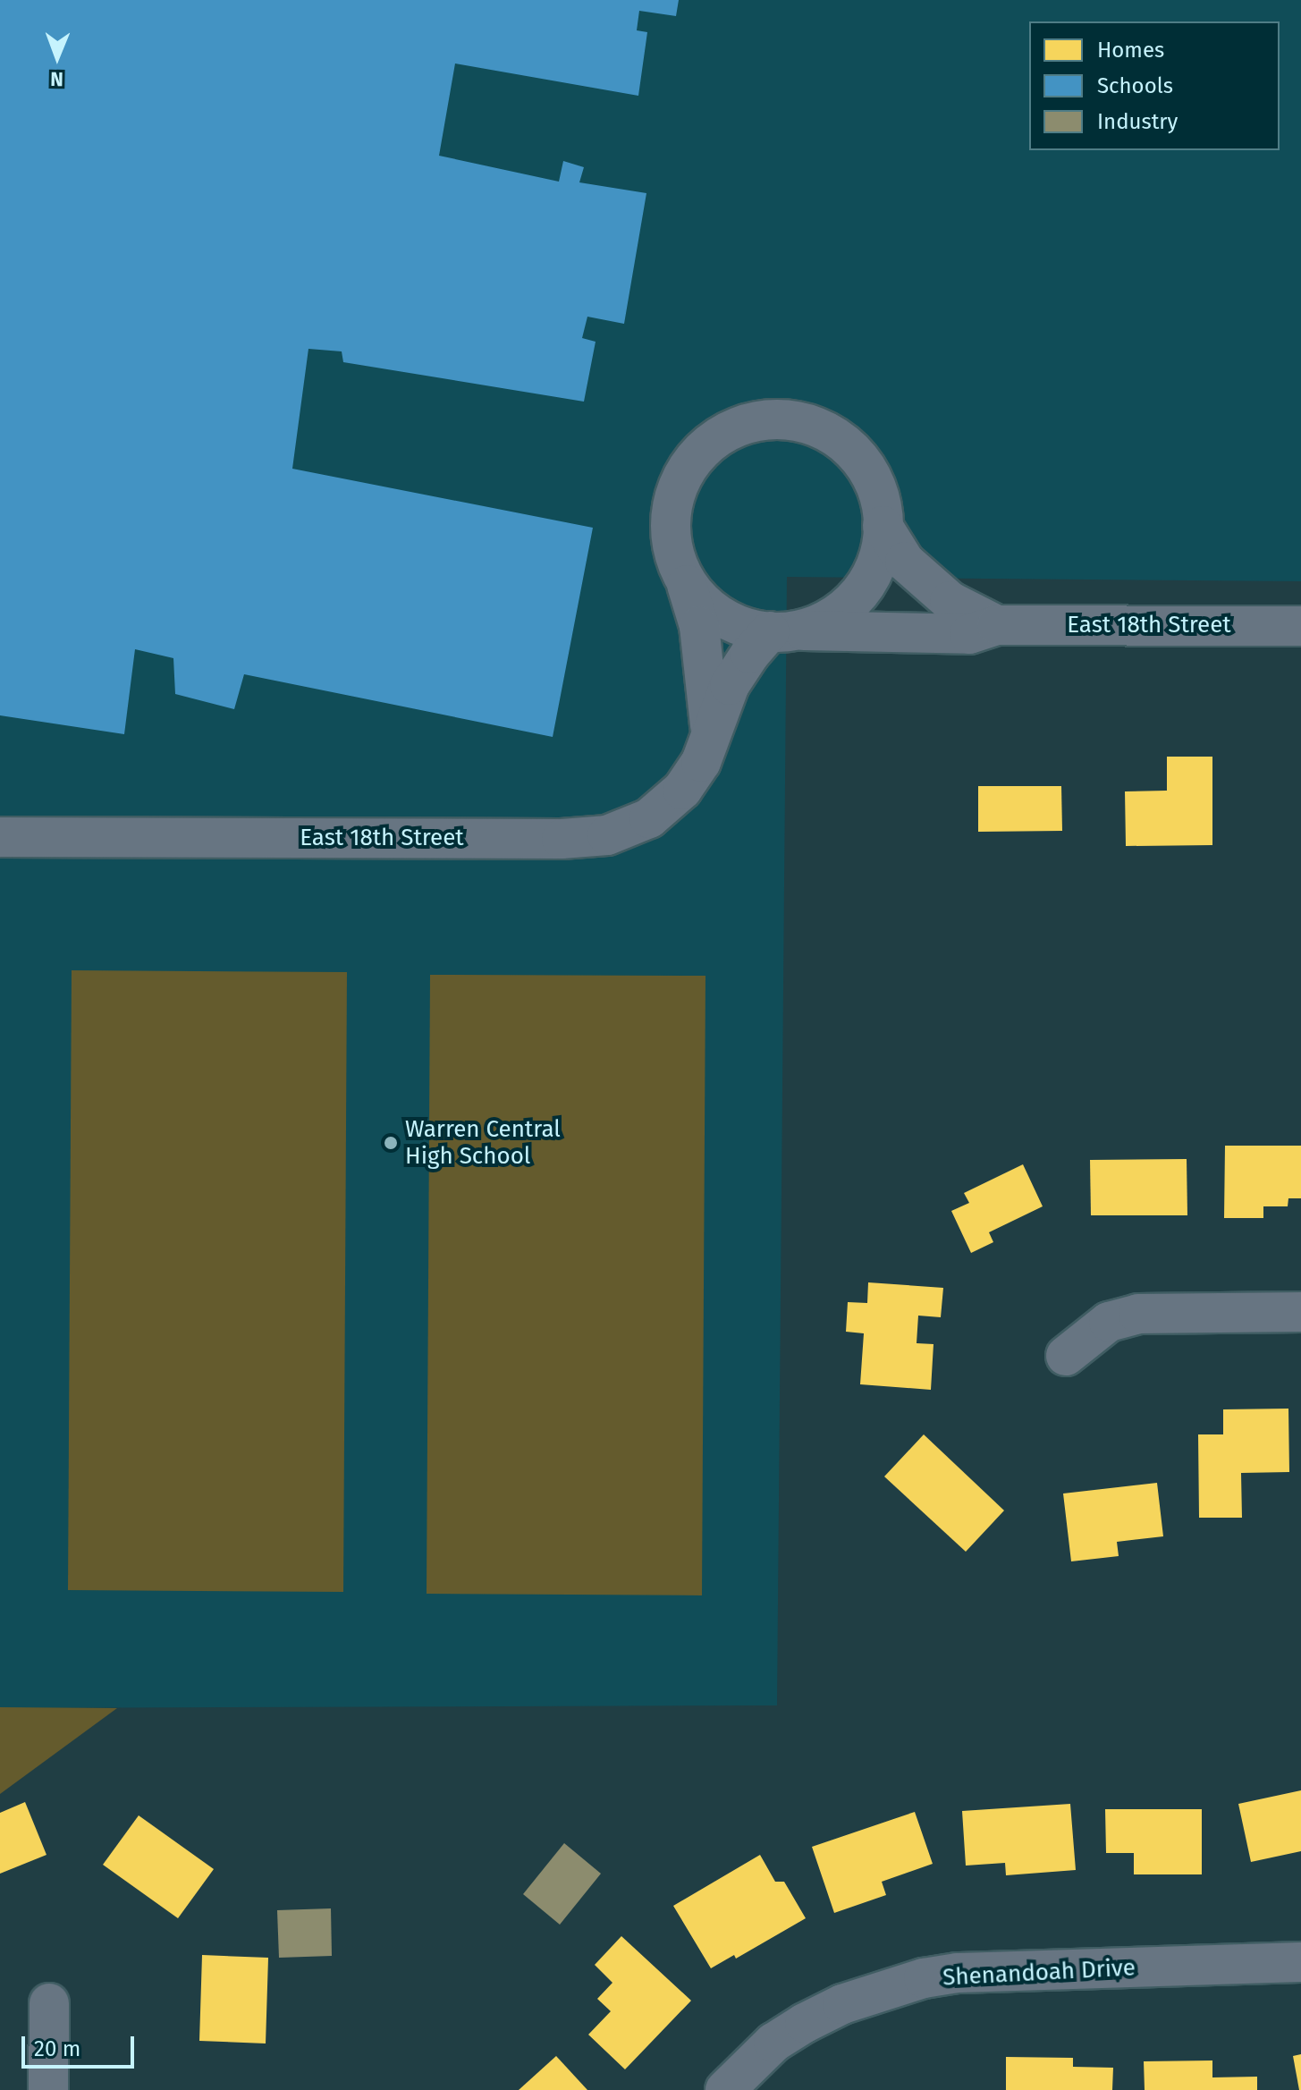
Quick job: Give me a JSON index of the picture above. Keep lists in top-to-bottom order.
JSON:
{
  "streets": {
    "street": ["East 18th Street", "Shenandoah Drive"]
  },
  "places": ["Warren Central High School"],
  "legend": ["Homes", "Schools", "Industry"],
  "scale_bar": "20 m",
  "north": "bottom"
}
